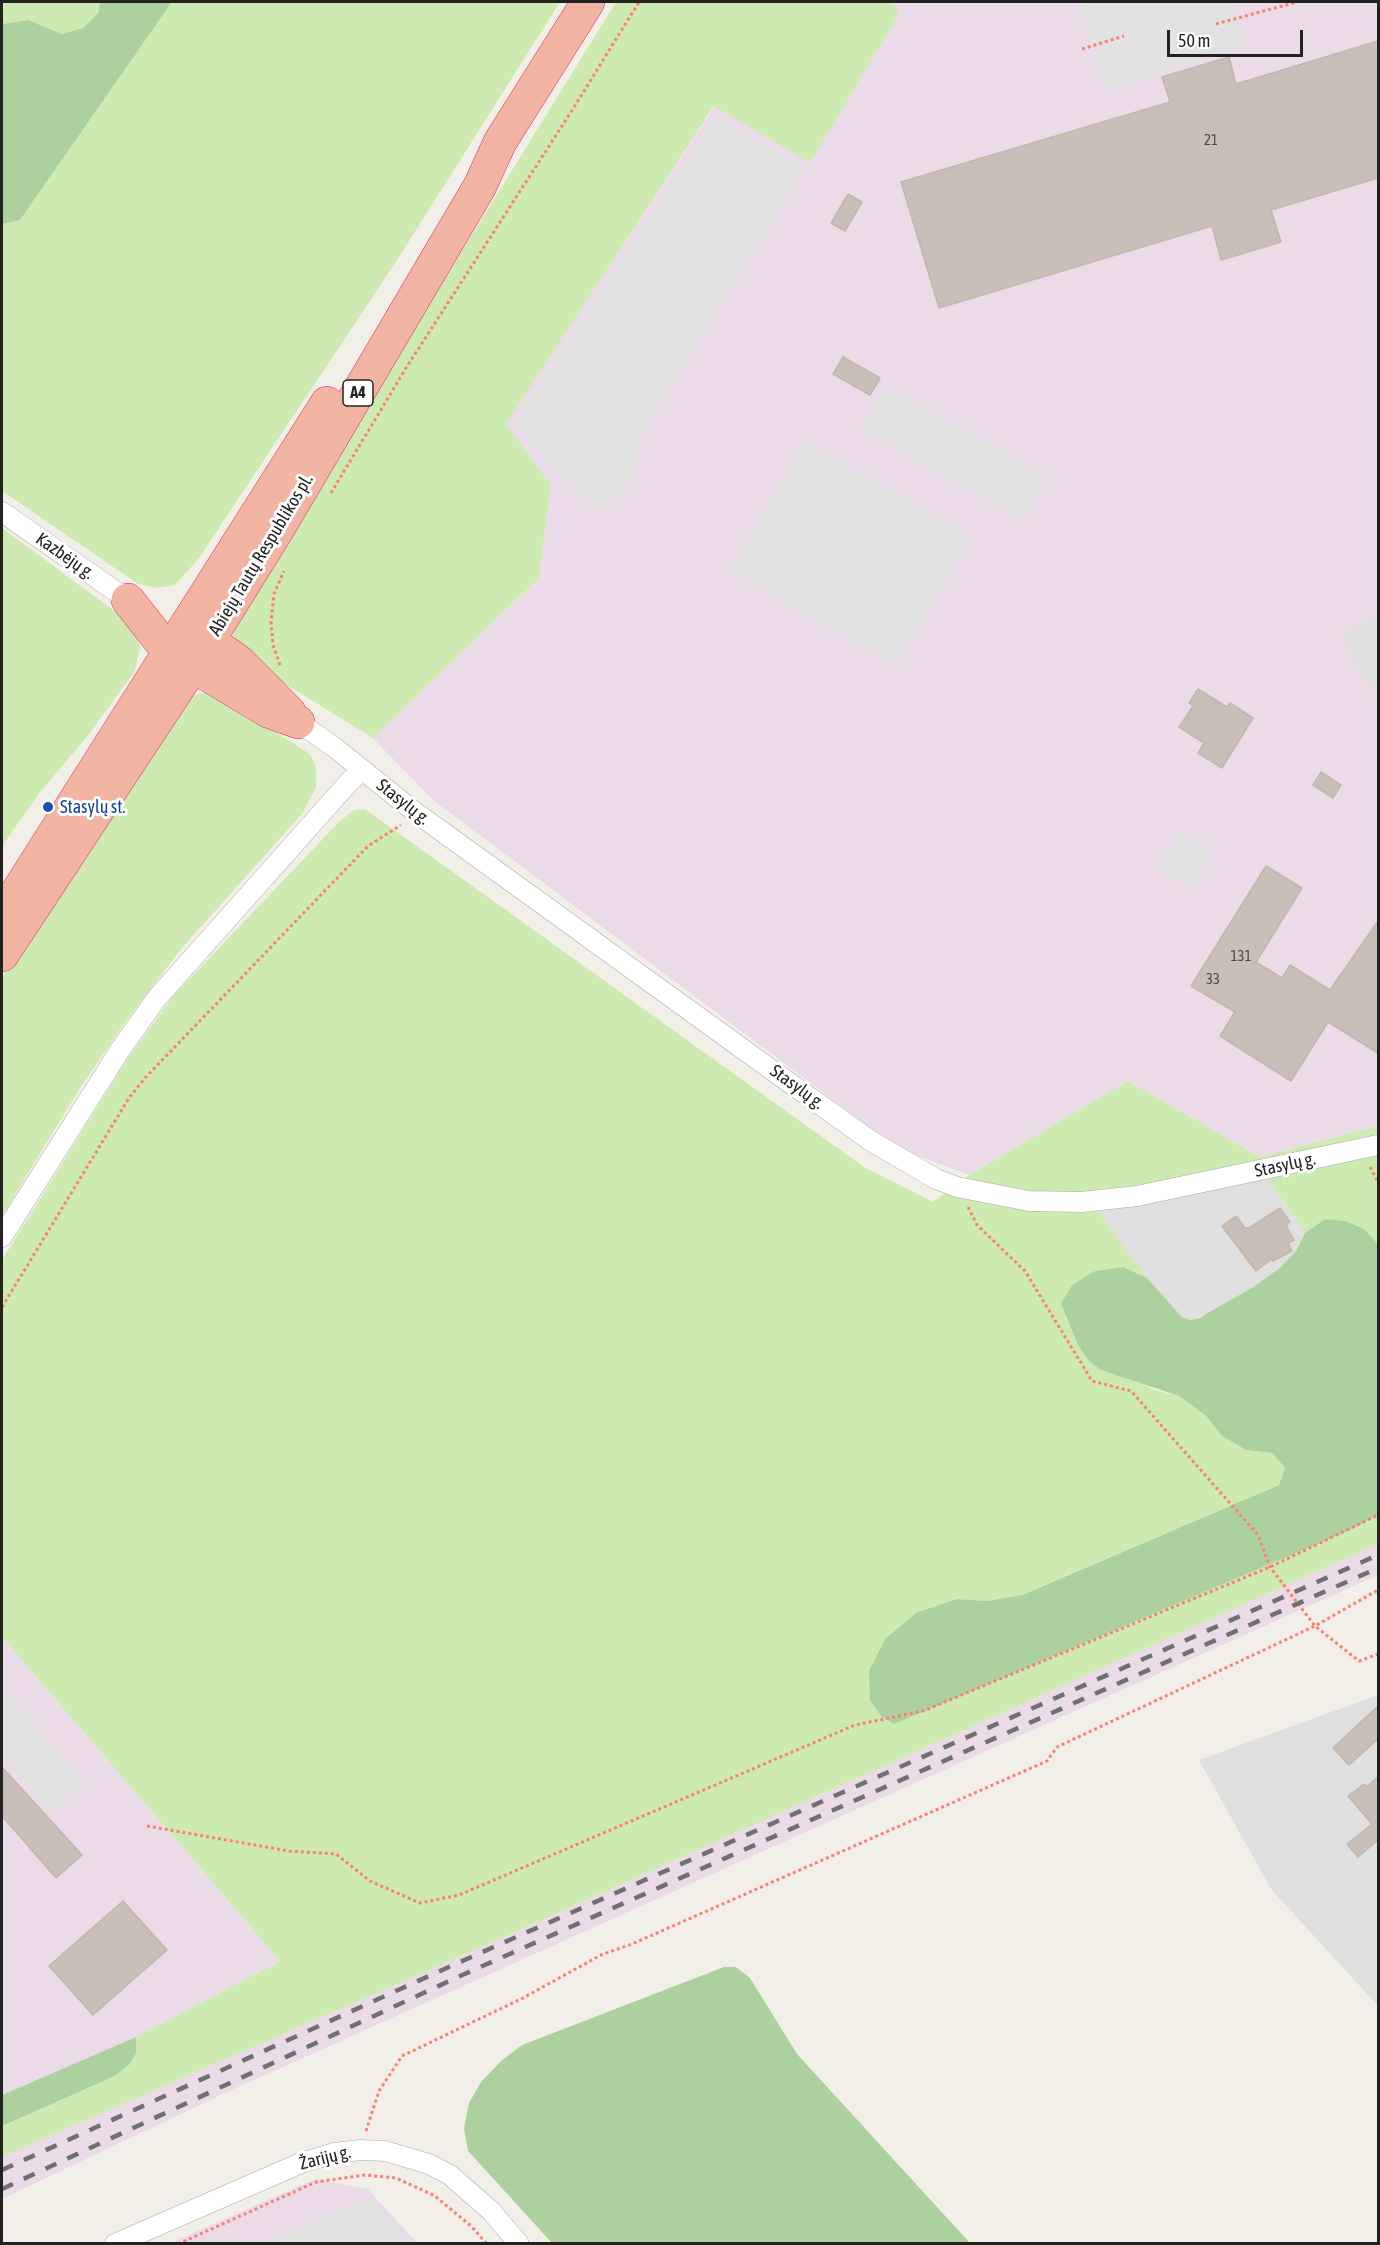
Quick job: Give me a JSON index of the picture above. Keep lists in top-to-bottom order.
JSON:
{
  "streets": {
    "highway": ["A4", "Abiejų Tautų Respublikos pl."],
    "street": ["Kazbėjų g.", "Stasylų g.", "Žarijų g."]
  },
  "places": ["Stasylų st."],
  "house_numbers": ["21", "131", "33"],
  "scale_bar": "50 m"
}
